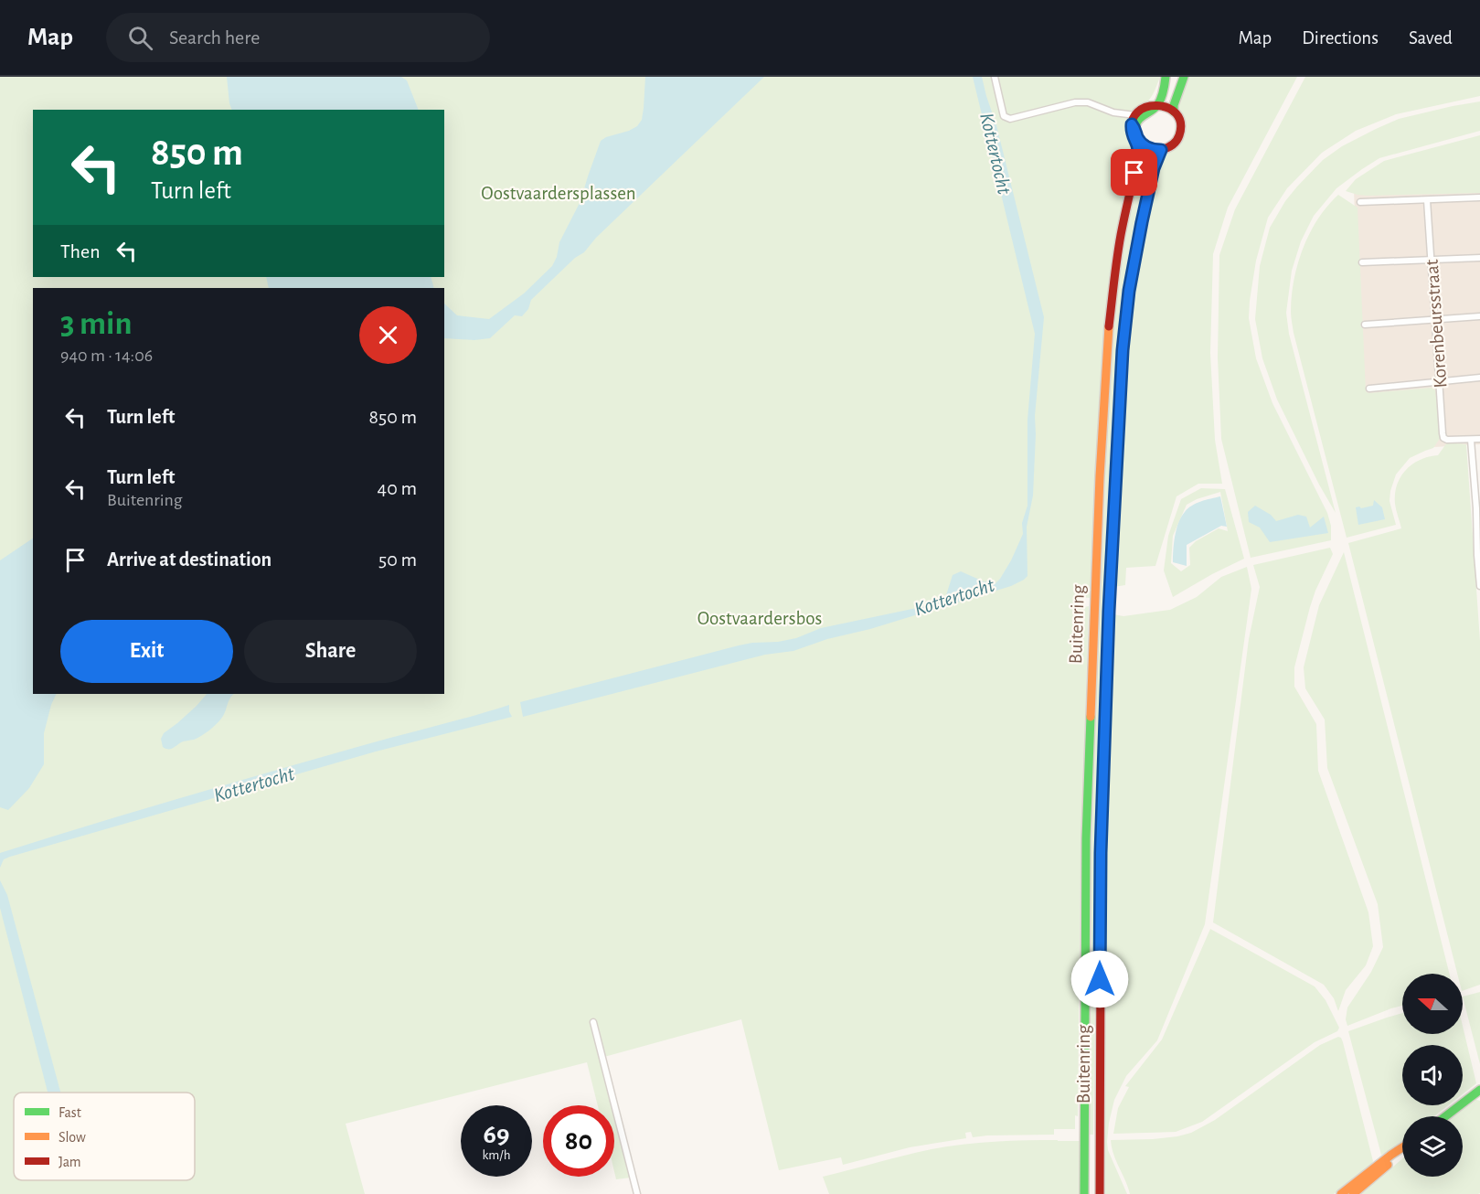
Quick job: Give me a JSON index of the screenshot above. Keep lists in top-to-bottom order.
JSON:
{
  "streets": {
    "main road": ["Buitenring"],
    "street": ["Korenbeursstraat"]
  },
  "water": ["Kottertocht"],
  "parks": ["Oostvaardersplassen", "Oostvaardersbos"],
  "legend": ["Fast", "Slow", "Jam"],
  "north": "left",
  "page": {
    "header": "Map",
    "search": "Search here",
    "nav": ["Map", "Directions", "Saved"],
    "turn": ["850 m", "Turn left"],
    "then": "Then",
    "heading": ["3 min", "940 m · 14:06"],
    "list": [
      {
        "name": "Turn left",
        "value": "850 m"
      },
      {
        "name": "Turn left",
        "note": "Buitenring",
        "value": "40 m"
      },
      {
        "name": "Arrive at destination",
        "value": "50 m"
      }
    ],
    "buttons": ["Exit", "Share"],
    "speed": "69 km/h",
    "limit": "80"
  }
}
